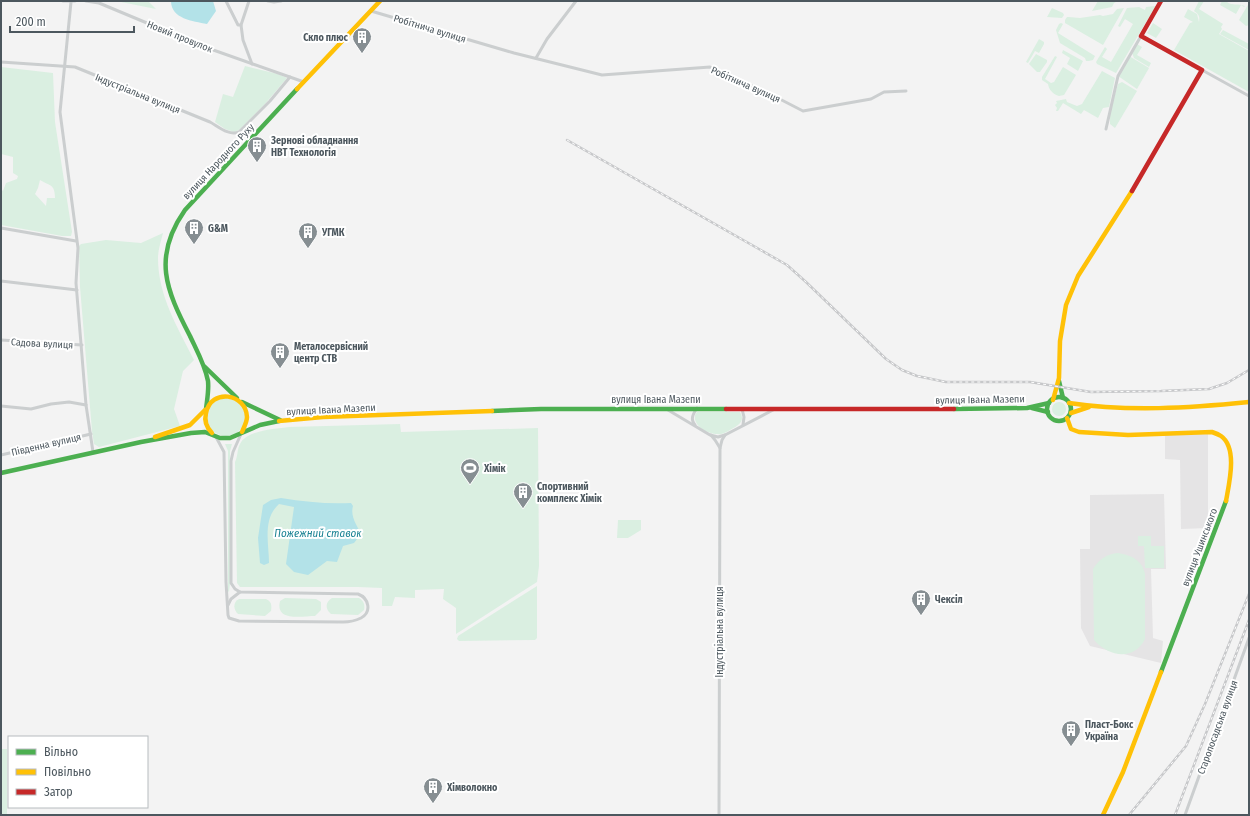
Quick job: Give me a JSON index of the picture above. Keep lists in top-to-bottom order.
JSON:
{
  "streets": {
    "main road": ["вулиця Народного Руху", "вулиця Івана Мазепи", "вулиця Ушинського"],
    "street": [
      "Робітнича вулиця",
      "Новий провулок",
      "Індустріальна вулиця",
      "Садова вулиця",
      "Південна вулиця",
      "Старопосадська вулиця"
    ]
  },
  "crossings": [
    ["Робітнича вулиця", "вулиця Народного Руху"],
    ["Новий провулок", "Індустріальна вулиця"],
    ["Новий провулок", "вулиця Народного Руху"],
    ["вулиця Народного Руху", "вулиця Івана Мазепи"],
    ["вулиця Івана Мазепи", "вулиця Ушинського"]
  ],
  "water": ["Пожежний ставок"],
  "places": {
    "building": [
      "Скло плюс",
      "Зернові обладнання НВТ Технологія",
      "G&M",
      "УГМК",
      "Металосервісний центр СТВ",
      "Спортивний комплекс Хімік",
      "Чексіл",
      "Пласт-Бокс Україна",
      "Хімволокно"
    ],
    "sports": ["Хімік"]
  },
  "legend": ["Вільно", "Повільно", "Затор"],
  "scale_bar": "200 m"
}
